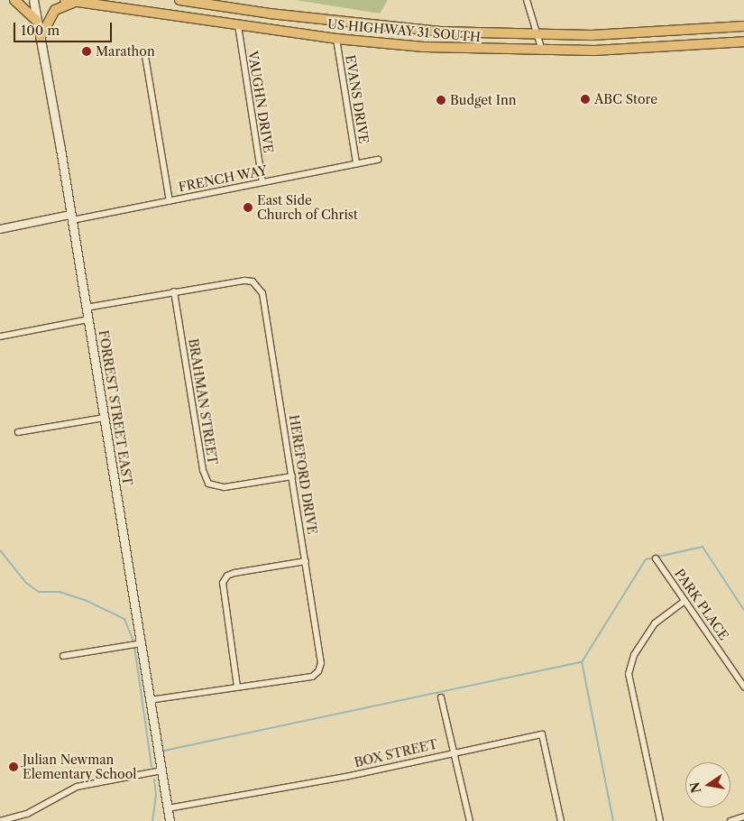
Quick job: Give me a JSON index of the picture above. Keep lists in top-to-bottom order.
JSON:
{
  "streets": {
    "main road": ["US HIGHWAY 31 SOUTH", "FORREST STREET EAST"],
    "street": [
      "EVANS DRIVE",
      "VAUGHN DRIVE",
      "FRENCH WAY",
      "BRAHMAN STREET",
      "HEREFORD DRIVE",
      "PARK PLACE",
      "BOX STREET"
    ]
  },
  "crossings": [
    ["US HIGHWAY 31 SOUTH", "EVANS DRIVE"],
    ["US HIGHWAY 31 SOUTH", "VAUGHN DRIVE"],
    ["EVANS DRIVE", "FRENCH WAY"],
    ["VAUGHN DRIVE", "FRENCH WAY"],
    ["FRENCH WAY", "FORREST STREET EAST"],
    ["BRAHMAN STREET", "HEREFORD DRIVE"],
    ["FORREST STREET EAST", "HEREFORD DRIVE"],
    ["FORREST STREET EAST", "BOX STREET"]
  ],
  "places": [
    "Marathon",
    "ABC Store",
    "Budget Inn",
    "East Side Church of Christ",
    "Julian Newman Elementary School"
  ],
  "scale_bar": "100 m",
  "north": "left"
}
